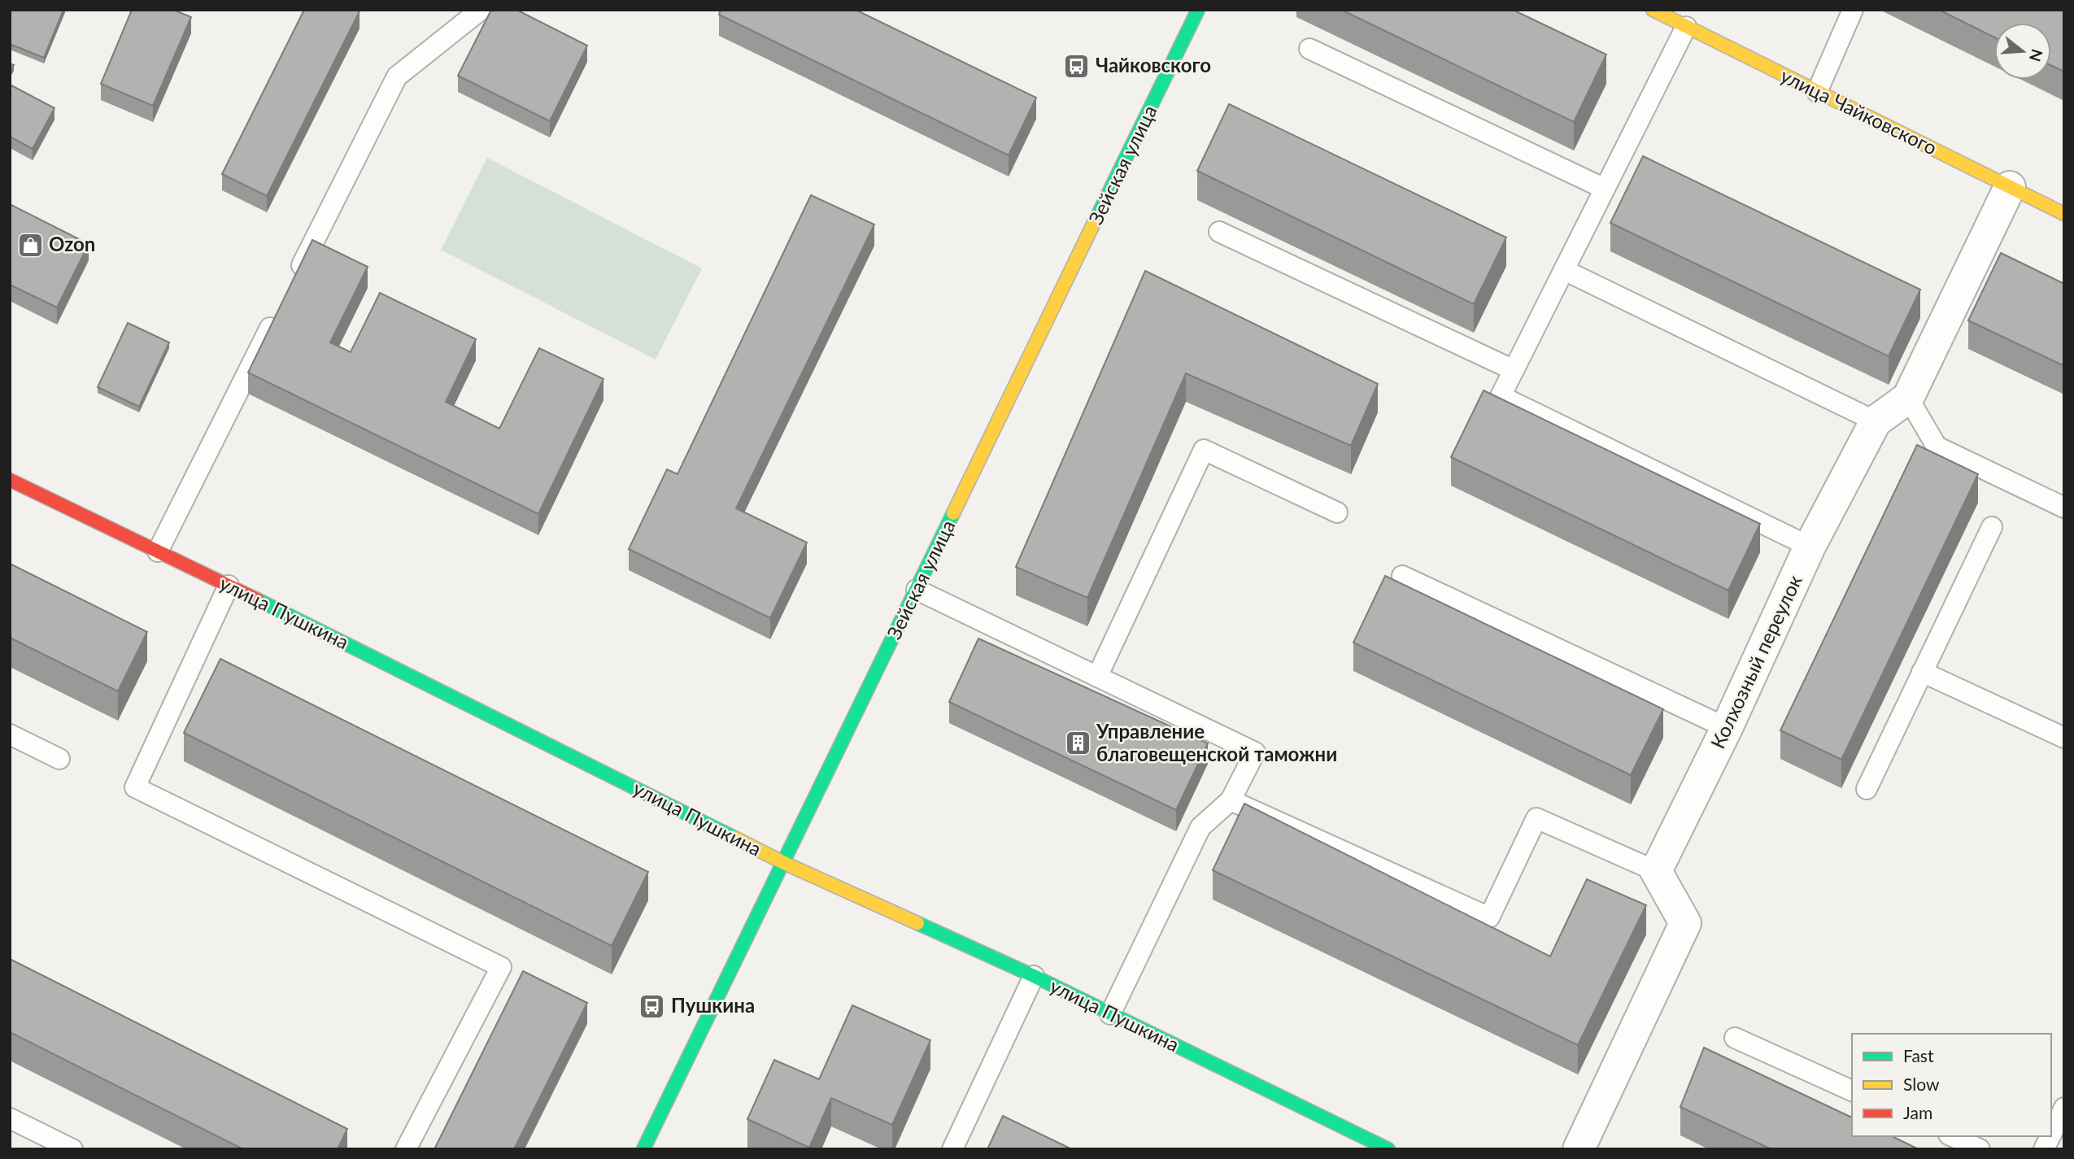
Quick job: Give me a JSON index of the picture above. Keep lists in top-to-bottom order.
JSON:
{
  "streets": {
    "street": [
      "улица Чайковского",
      "Зейская улица",
      "улица Пушкина",
      "Колхозный переулок"
    ]
  },
  "crossings": [
    ["улица Чайковского", "Колхозный переулок"],
    ["Зейская улица", "улица Пушкина"]
  ],
  "places": {
    "bus stop": ["Чайковского", "Пушкина"],
    "shop": ["Ozon"],
    "building": ["Управление благовещенской таможни"]
  },
  "legend": ["Fast", "Slow", "Jam"],
  "north": "right"
}
